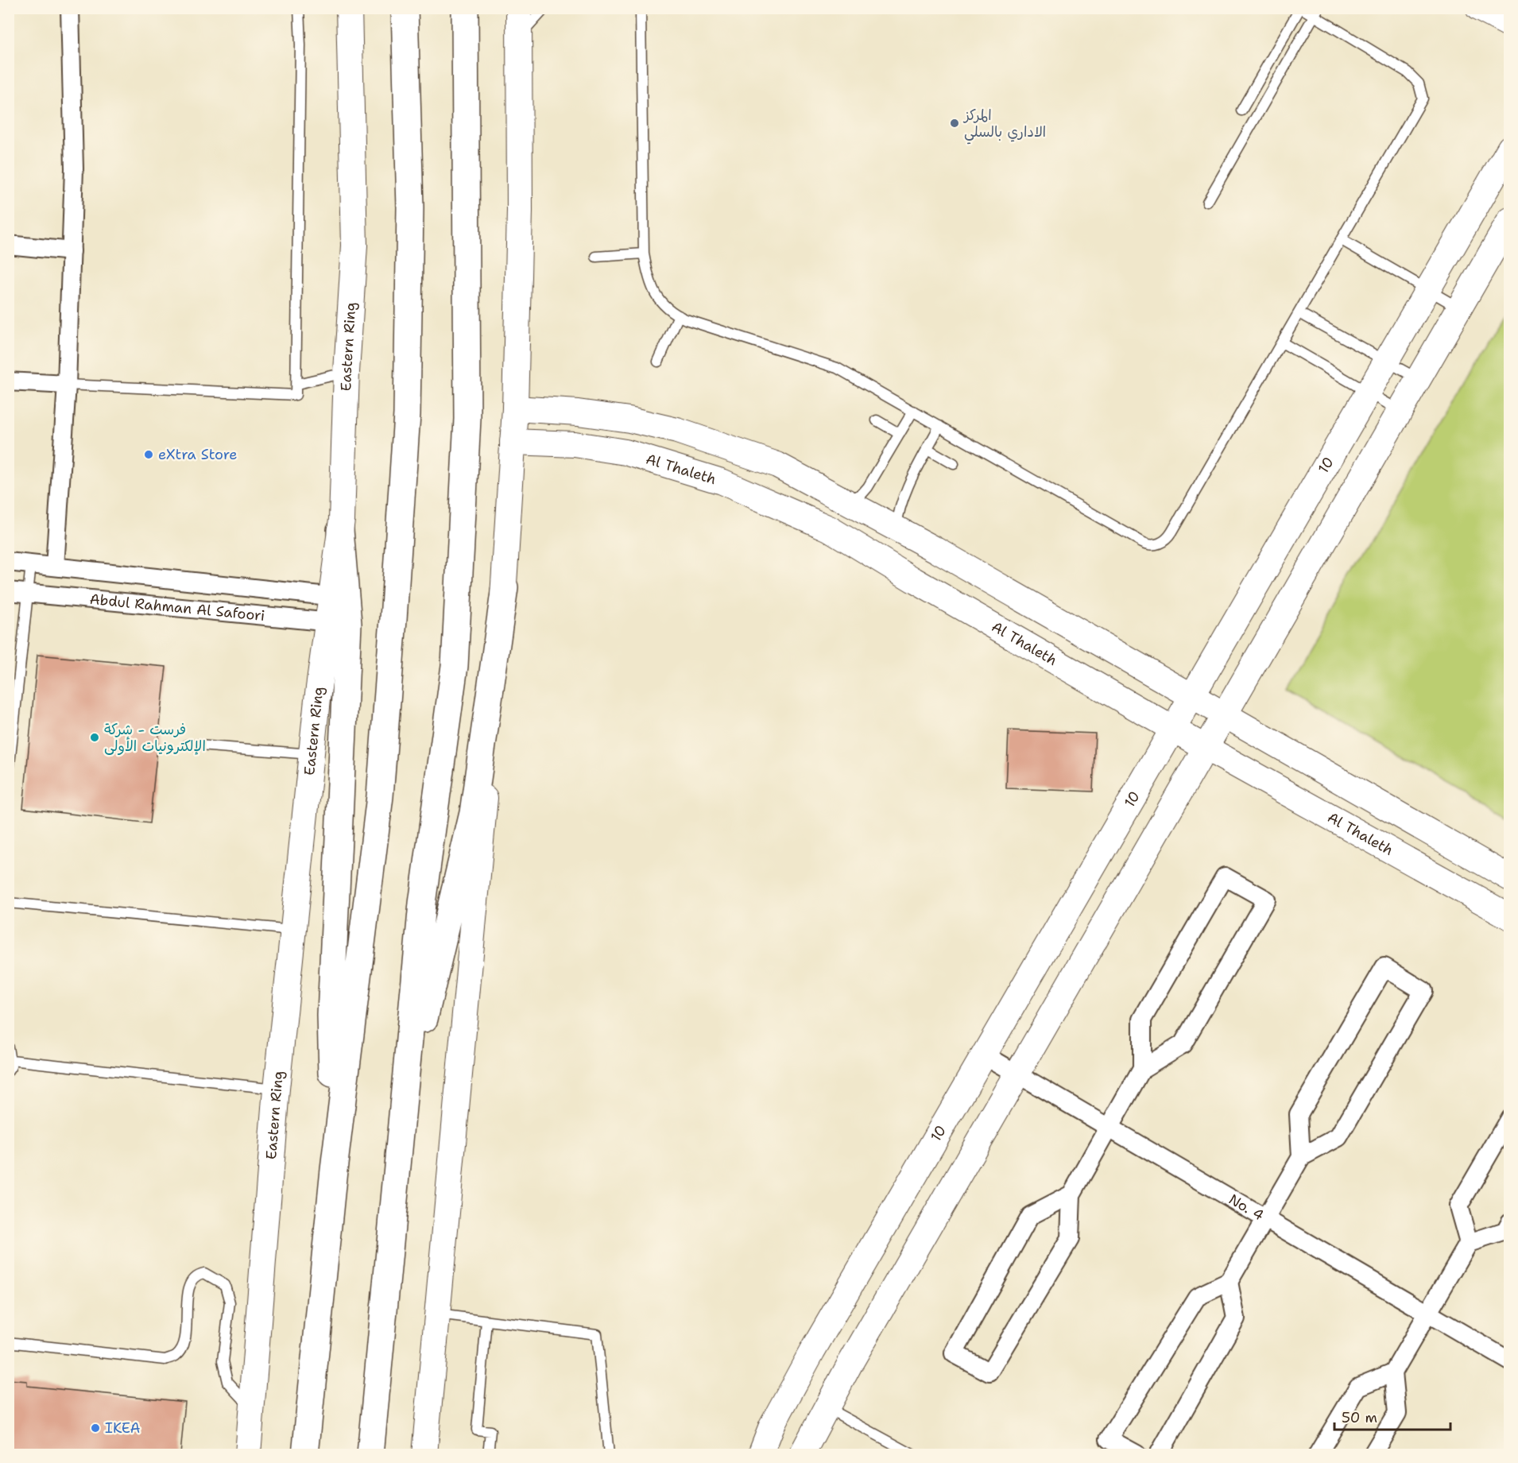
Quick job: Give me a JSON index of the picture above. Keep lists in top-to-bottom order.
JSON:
{
  "streets": {
    "street": [
      "Eastern Ring",
      "10",
      "Al Thaleth",
      "Abdul Rahman Al Safoori",
      "No. 4"
    ]
  },
  "crossings": [
    ["Eastern Ring", "Abdul Rahman Al Safoori"],
    ["10", "Al Thaleth"],
    ["10", "No. 4"]
  ],
  "places": [
    "المركز الاداري بالسلي",
    "eXtra Store",
    "فرست - شركة الإلكترونيات الأولى",
    "IKEA"
  ],
  "scale_bar": "50 m"
}
